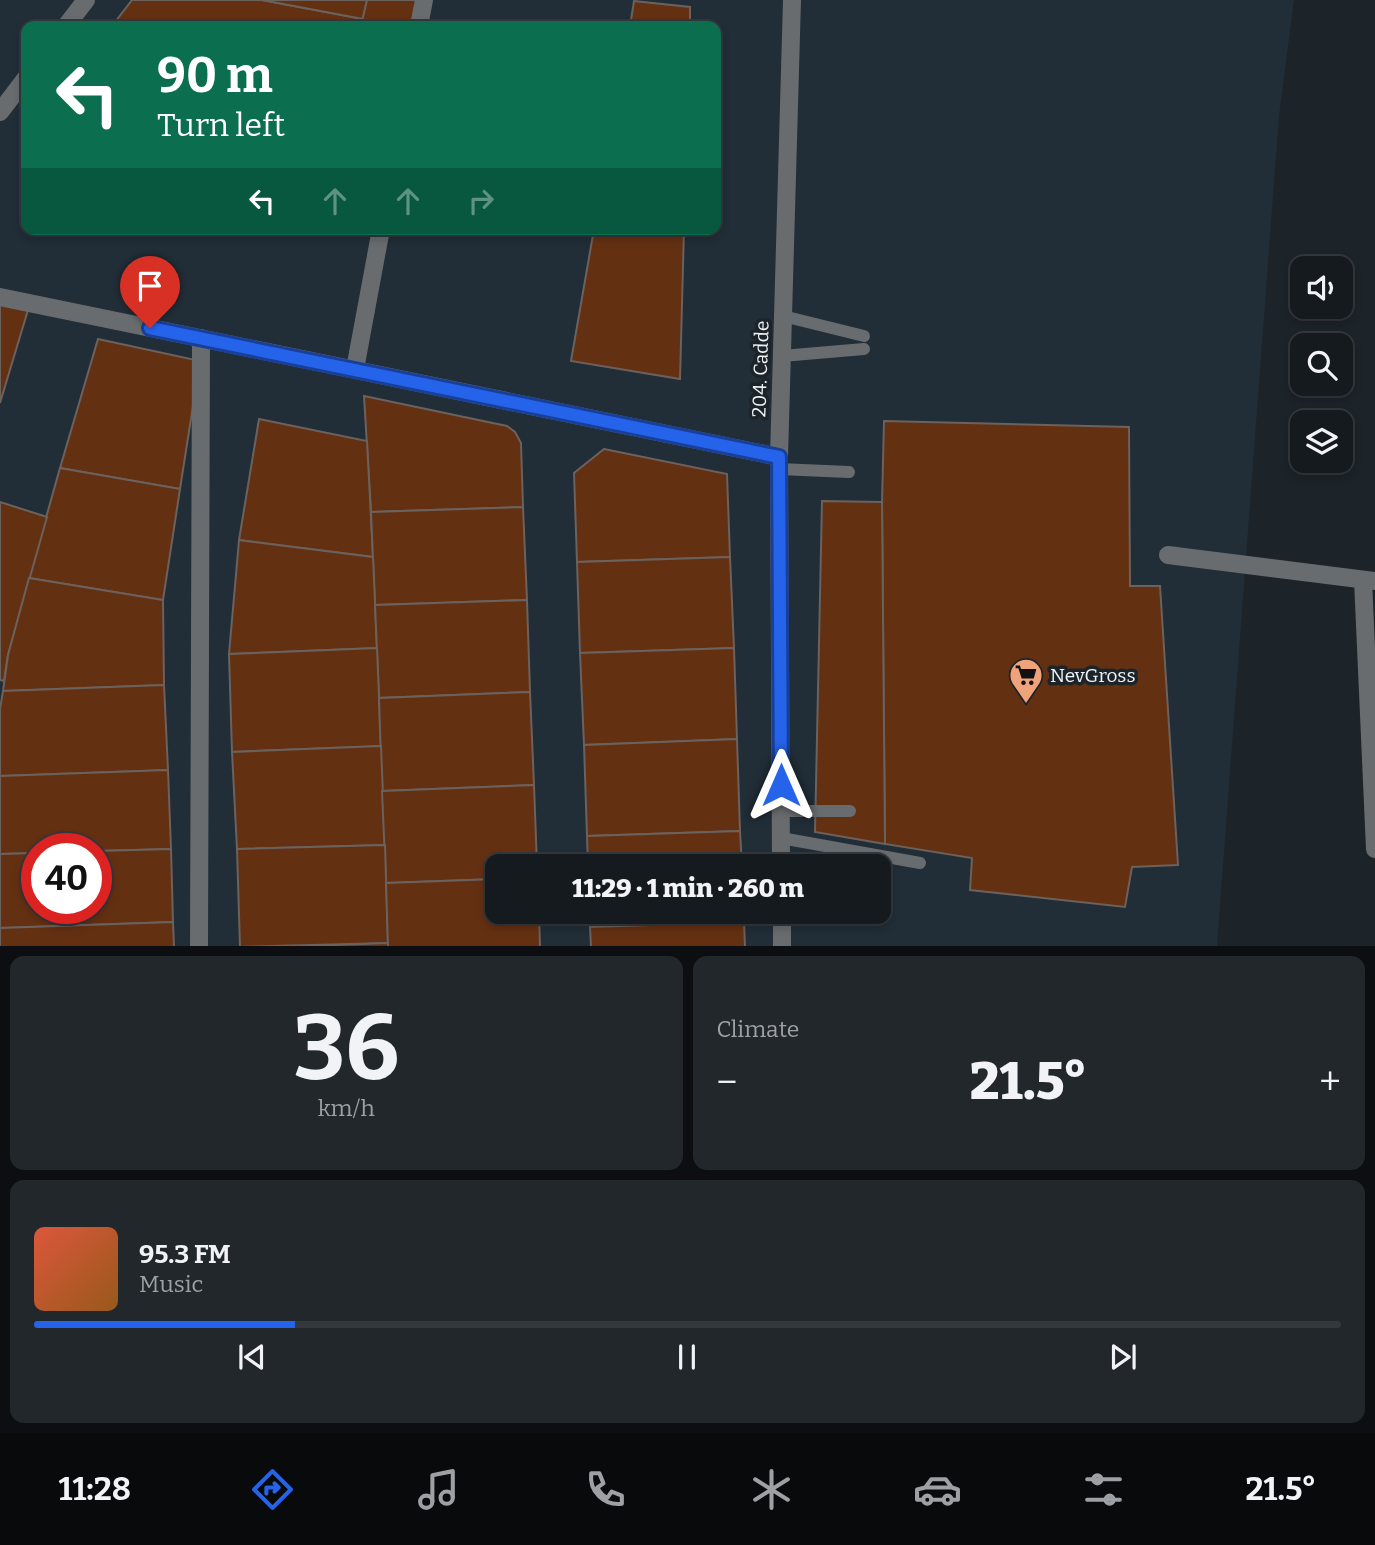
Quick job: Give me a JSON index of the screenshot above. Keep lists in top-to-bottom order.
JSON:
{
  "streets": {
    "street": ["204. Cadde"]
  },
  "places": {
    "supermarket": ["NevGross"]
  },
  "page": {
    "turn": ["90 m", "Turn left"],
    "limit": "40",
    "trip": "11:29 · 1 min · 260 m",
    "tile": [
      ["36", "km/h"],
      "Climate"
    ],
    "heat": ["−", "21.5°", "+"],
    "song": ["95.3 FM", "Music"],
    "tabs": ["11:28", "21.5°"]
  }
}
